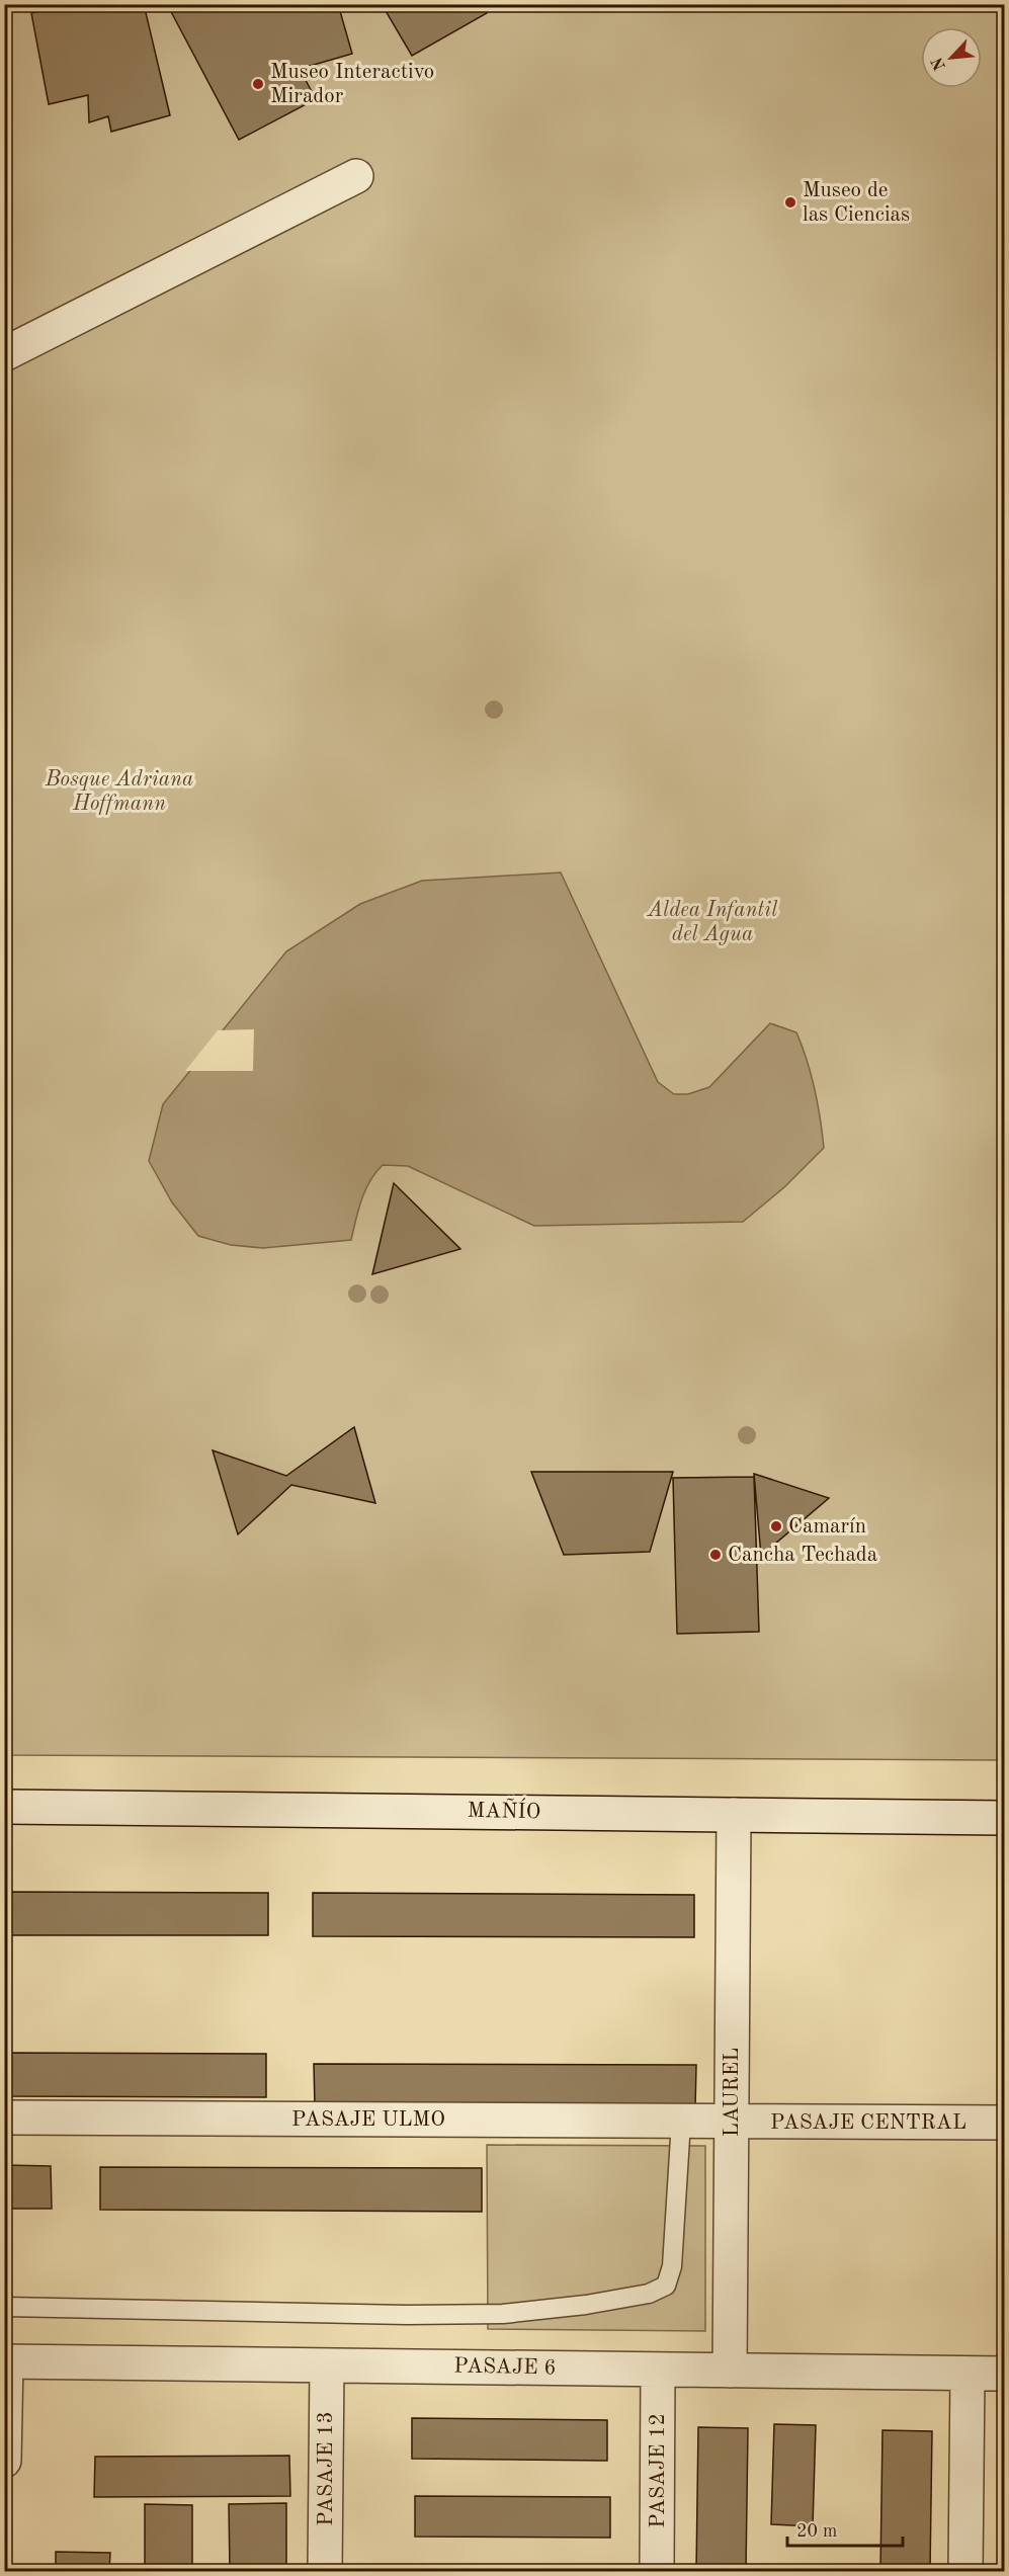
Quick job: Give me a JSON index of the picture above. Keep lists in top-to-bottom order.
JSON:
{
  "streets": {
    "street": [
      "MAÑÍO",
      "LAUREL",
      "PASAJE ULMO",
      "PASAJE CENTRAL",
      "PASAJE 6",
      "PASAJE 13",
      "PASAJE 12"
    ]
  },
  "crossings": [
    ["MAÑÍO", "LAUREL"],
    ["LAUREL", "PASAJE ULMO"],
    ["LAUREL", "PASAJE CENTRAL"],
    ["LAUREL", "PASAJE 6"],
    ["PASAJE ULMO", "PASAJE CENTRAL"],
    ["PASAJE 6", "PASAJE 13"],
    ["PASAJE 6", "PASAJE 12"]
  ],
  "parks": ["Bosque Adriana Hoffmann", "Aldea Infantil del Agua"],
  "places": [
    "Museo Interactivo Mirador",
    "Museo de las Ciencias",
    "Camarín",
    "Cancha Techada"
  ],
  "scale_bar": "20 m",
  "north": "bottom left"
}
